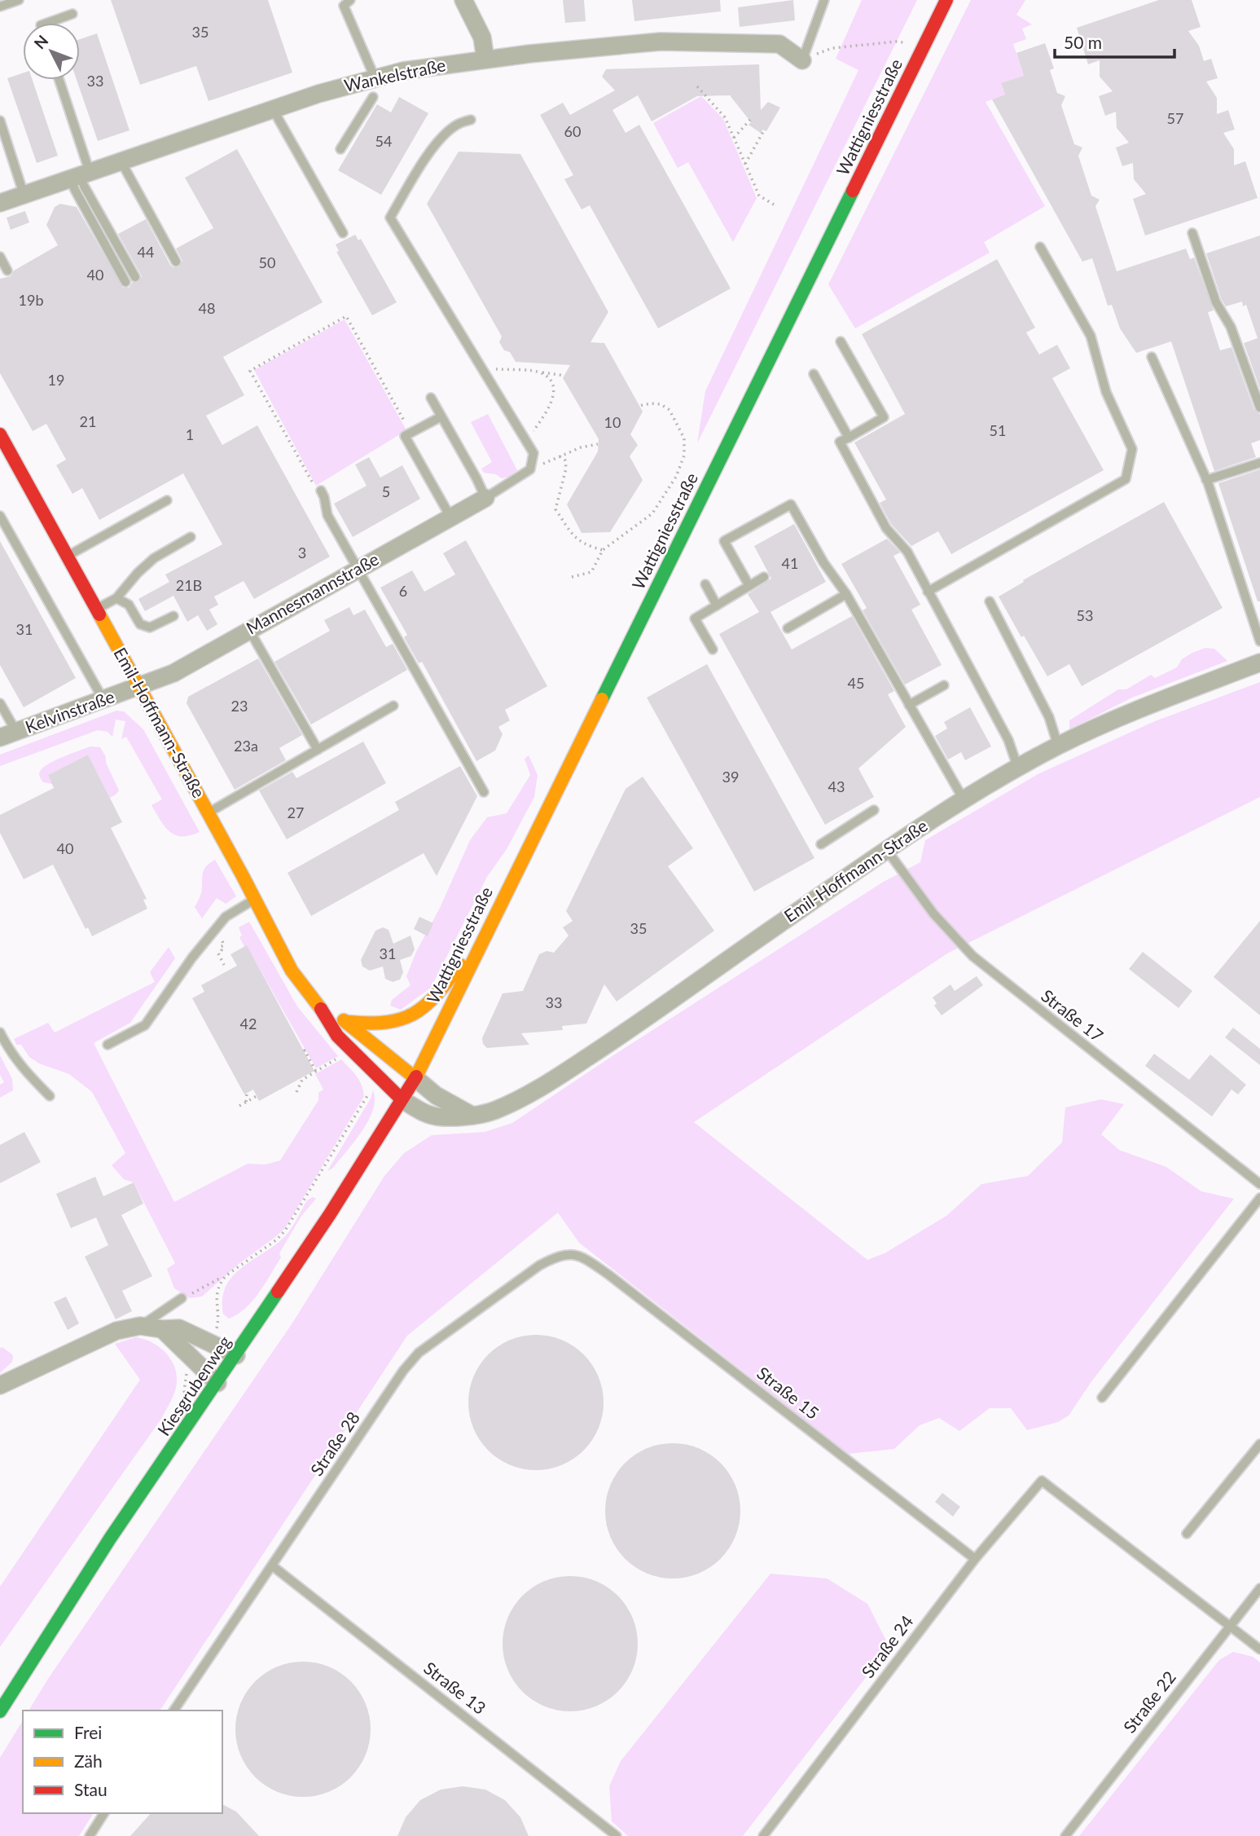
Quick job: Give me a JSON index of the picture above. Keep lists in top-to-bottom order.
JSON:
{
  "streets": {
    "main road": ["Wattigniesstraße", "Emil-Hoffmann-Straße", "Kiesgrubenweg"],
    "street": ["Wankelstraße", "Mannesmannstraße", "Kelvinstraße"],
    "lane": [
      "Straße 17",
      "Straße 15",
      "Straße 28",
      "Straße 24",
      "Straße 13",
      "Straße 22"
    ]
  },
  "crossings": [
    ["Wattigniesstraße", "Emil-Hoffmann-Straße"],
    ["Wattigniesstraße", "Kiesgrubenweg"],
    ["Mannesmannstraße", "Kelvinstraße"],
    ["Mannesmannstraße", "Emil-Hoffmann-Straße"],
    ["Kelvinstraße", "Emil-Hoffmann-Straße"],
    ["Emil-Hoffmann-Straße", "Straße 17"],
    ["Emil-Hoffmann-Straße", "Kiesgrubenweg"],
    ["Straße 15", "Straße 28"],
    ["Straße 15", "Straße 24"],
    ["Straße 28", "Straße 13"],
    ["Straße 24", "Straße 22"]
  ],
  "house_numbers": [
    "35",
    "33",
    "57",
    "60",
    "54",
    "44",
    "50",
    "40",
    "19b",
    "48",
    "19",
    "21",
    "10",
    "51",
    "1",
    "5",
    "3",
    "41",
    "21B",
    "6",
    "53",
    "31",
    "45",
    "23",
    "23a",
    "39",
    "43",
    "27",
    "40",
    "35",
    "31",
    "33",
    "42"
  ],
  "legend": ["Frei", "Zäh", "Stau"],
  "scale_bar": "50 m",
  "north": "top left"
}
